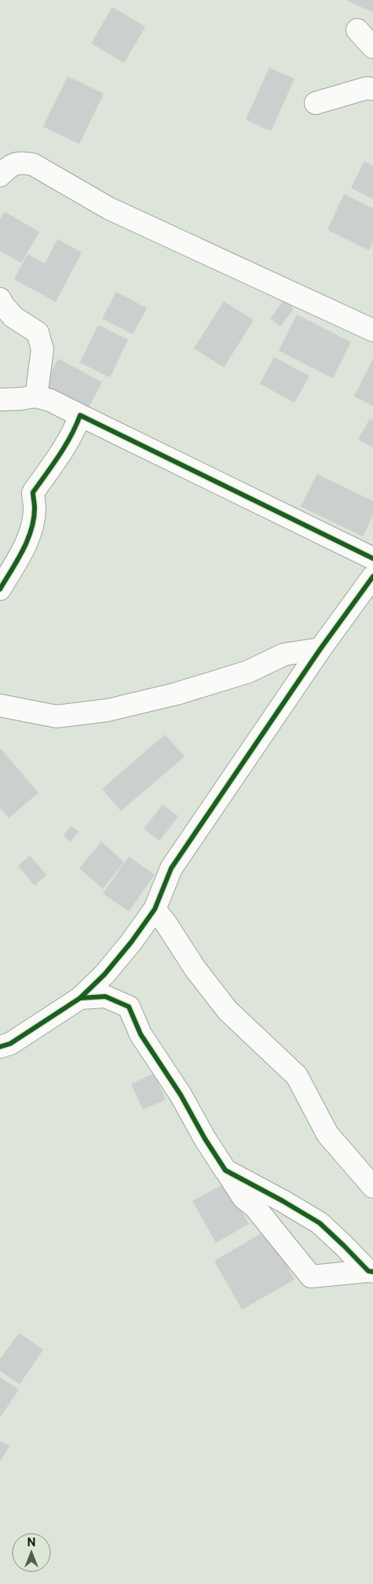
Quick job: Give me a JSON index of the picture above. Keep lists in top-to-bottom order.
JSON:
{
  "north": "top"
}
